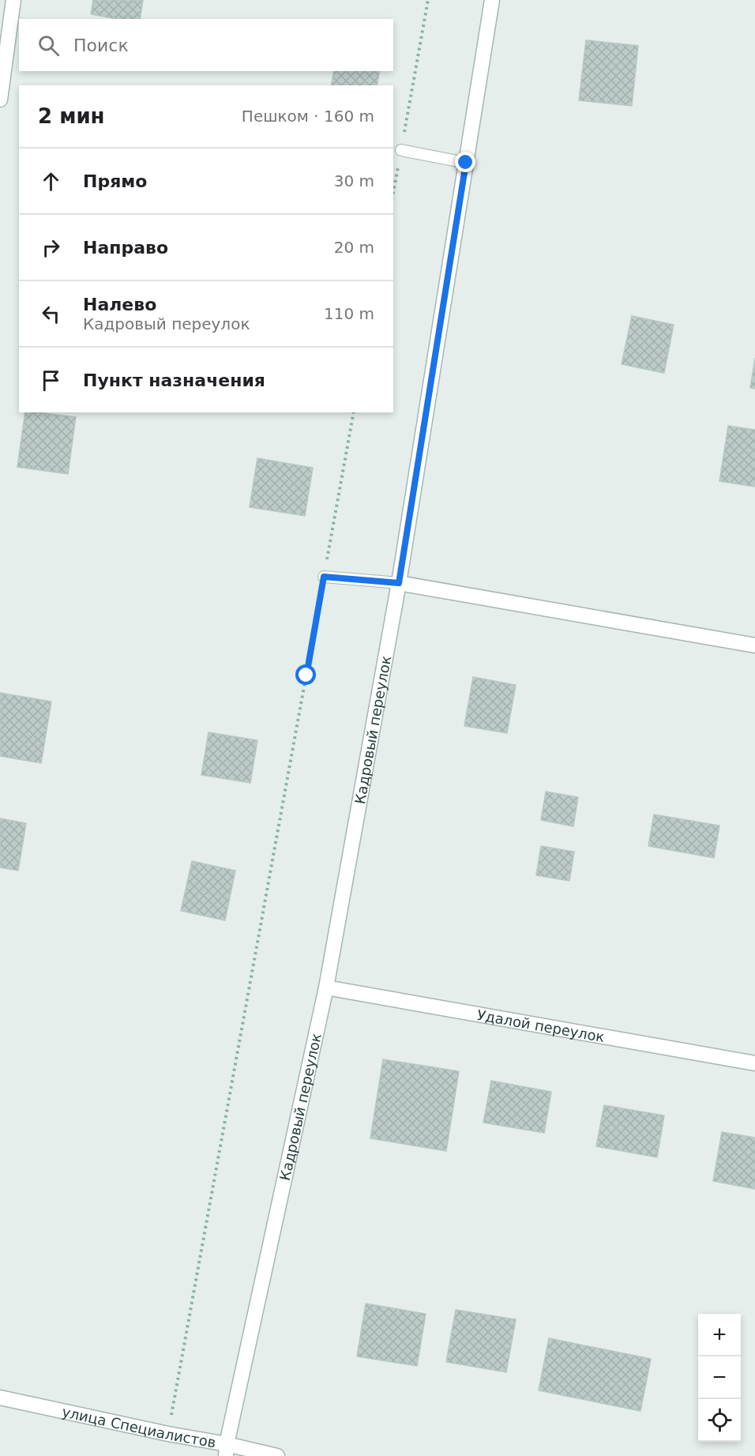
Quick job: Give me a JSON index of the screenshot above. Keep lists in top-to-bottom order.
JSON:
{
  "streets": {
    "street": ["Кадровый переулок", "Удалой переулок", "улица Специалистов"]
  },
  "crossings": [
    ["Кадровый переулок", "Удалой переулок"],
    ["Кадровый переулок", "улица Специалистов"]
  ],
  "page": {
    "search": "Поиск",
    "heading": ["2 мин", "Пешком · 160 m"],
    "list": [
      ["Прямо", "30 m"],
      ["Направо", "20 m"],
      ["Налево", "Кадровый переулок", "110 m"],
      "Пункт назначения"
    ],
    "map_buttons": ["+", "−"]
  }
}
